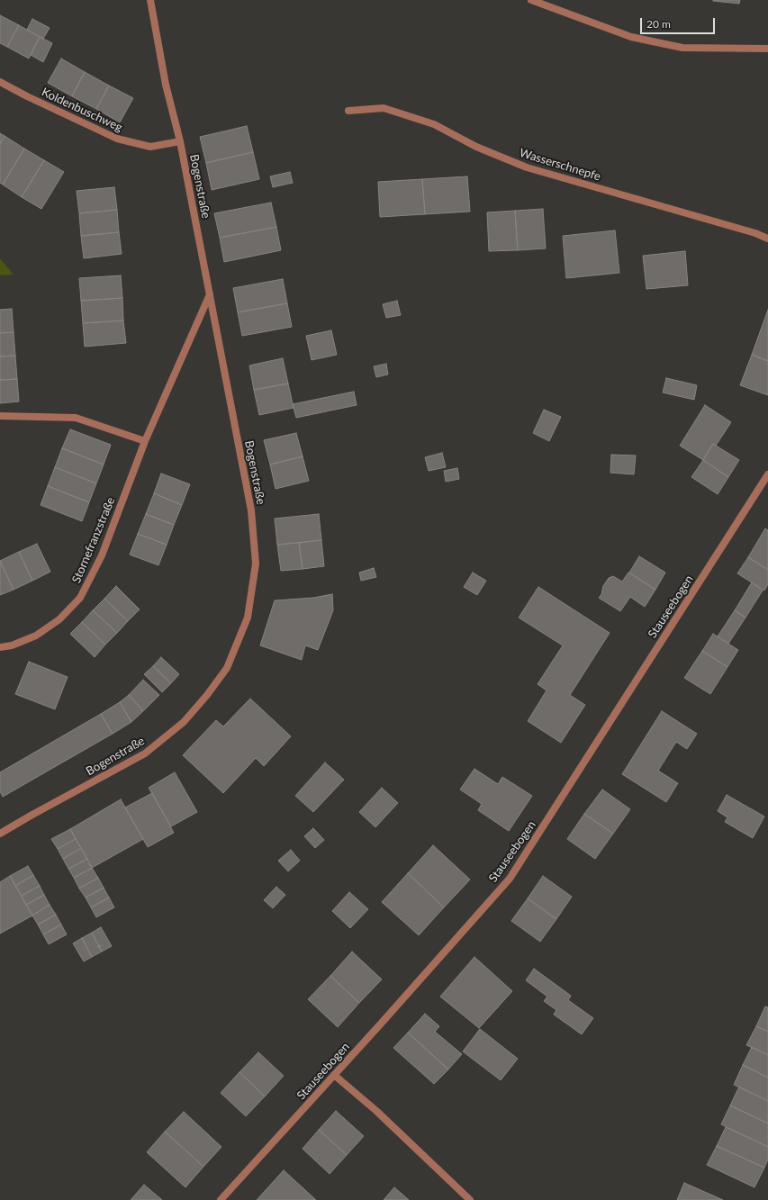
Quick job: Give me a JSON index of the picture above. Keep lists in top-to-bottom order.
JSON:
{
  "streets": {
    "street": [
      "Koldenbuschweg",
      "Wasserschnepfe",
      "Bogenstraße",
      "Stornefranzstraße",
      "Stauseebogen"
    ]
  },
  "crossings": [
    ["Koldenbuschweg", "Bogenstraße"],
    ["Bogenstraße", "Stornefranzstraße"]
  ],
  "scale_bar": "20 m"
}
